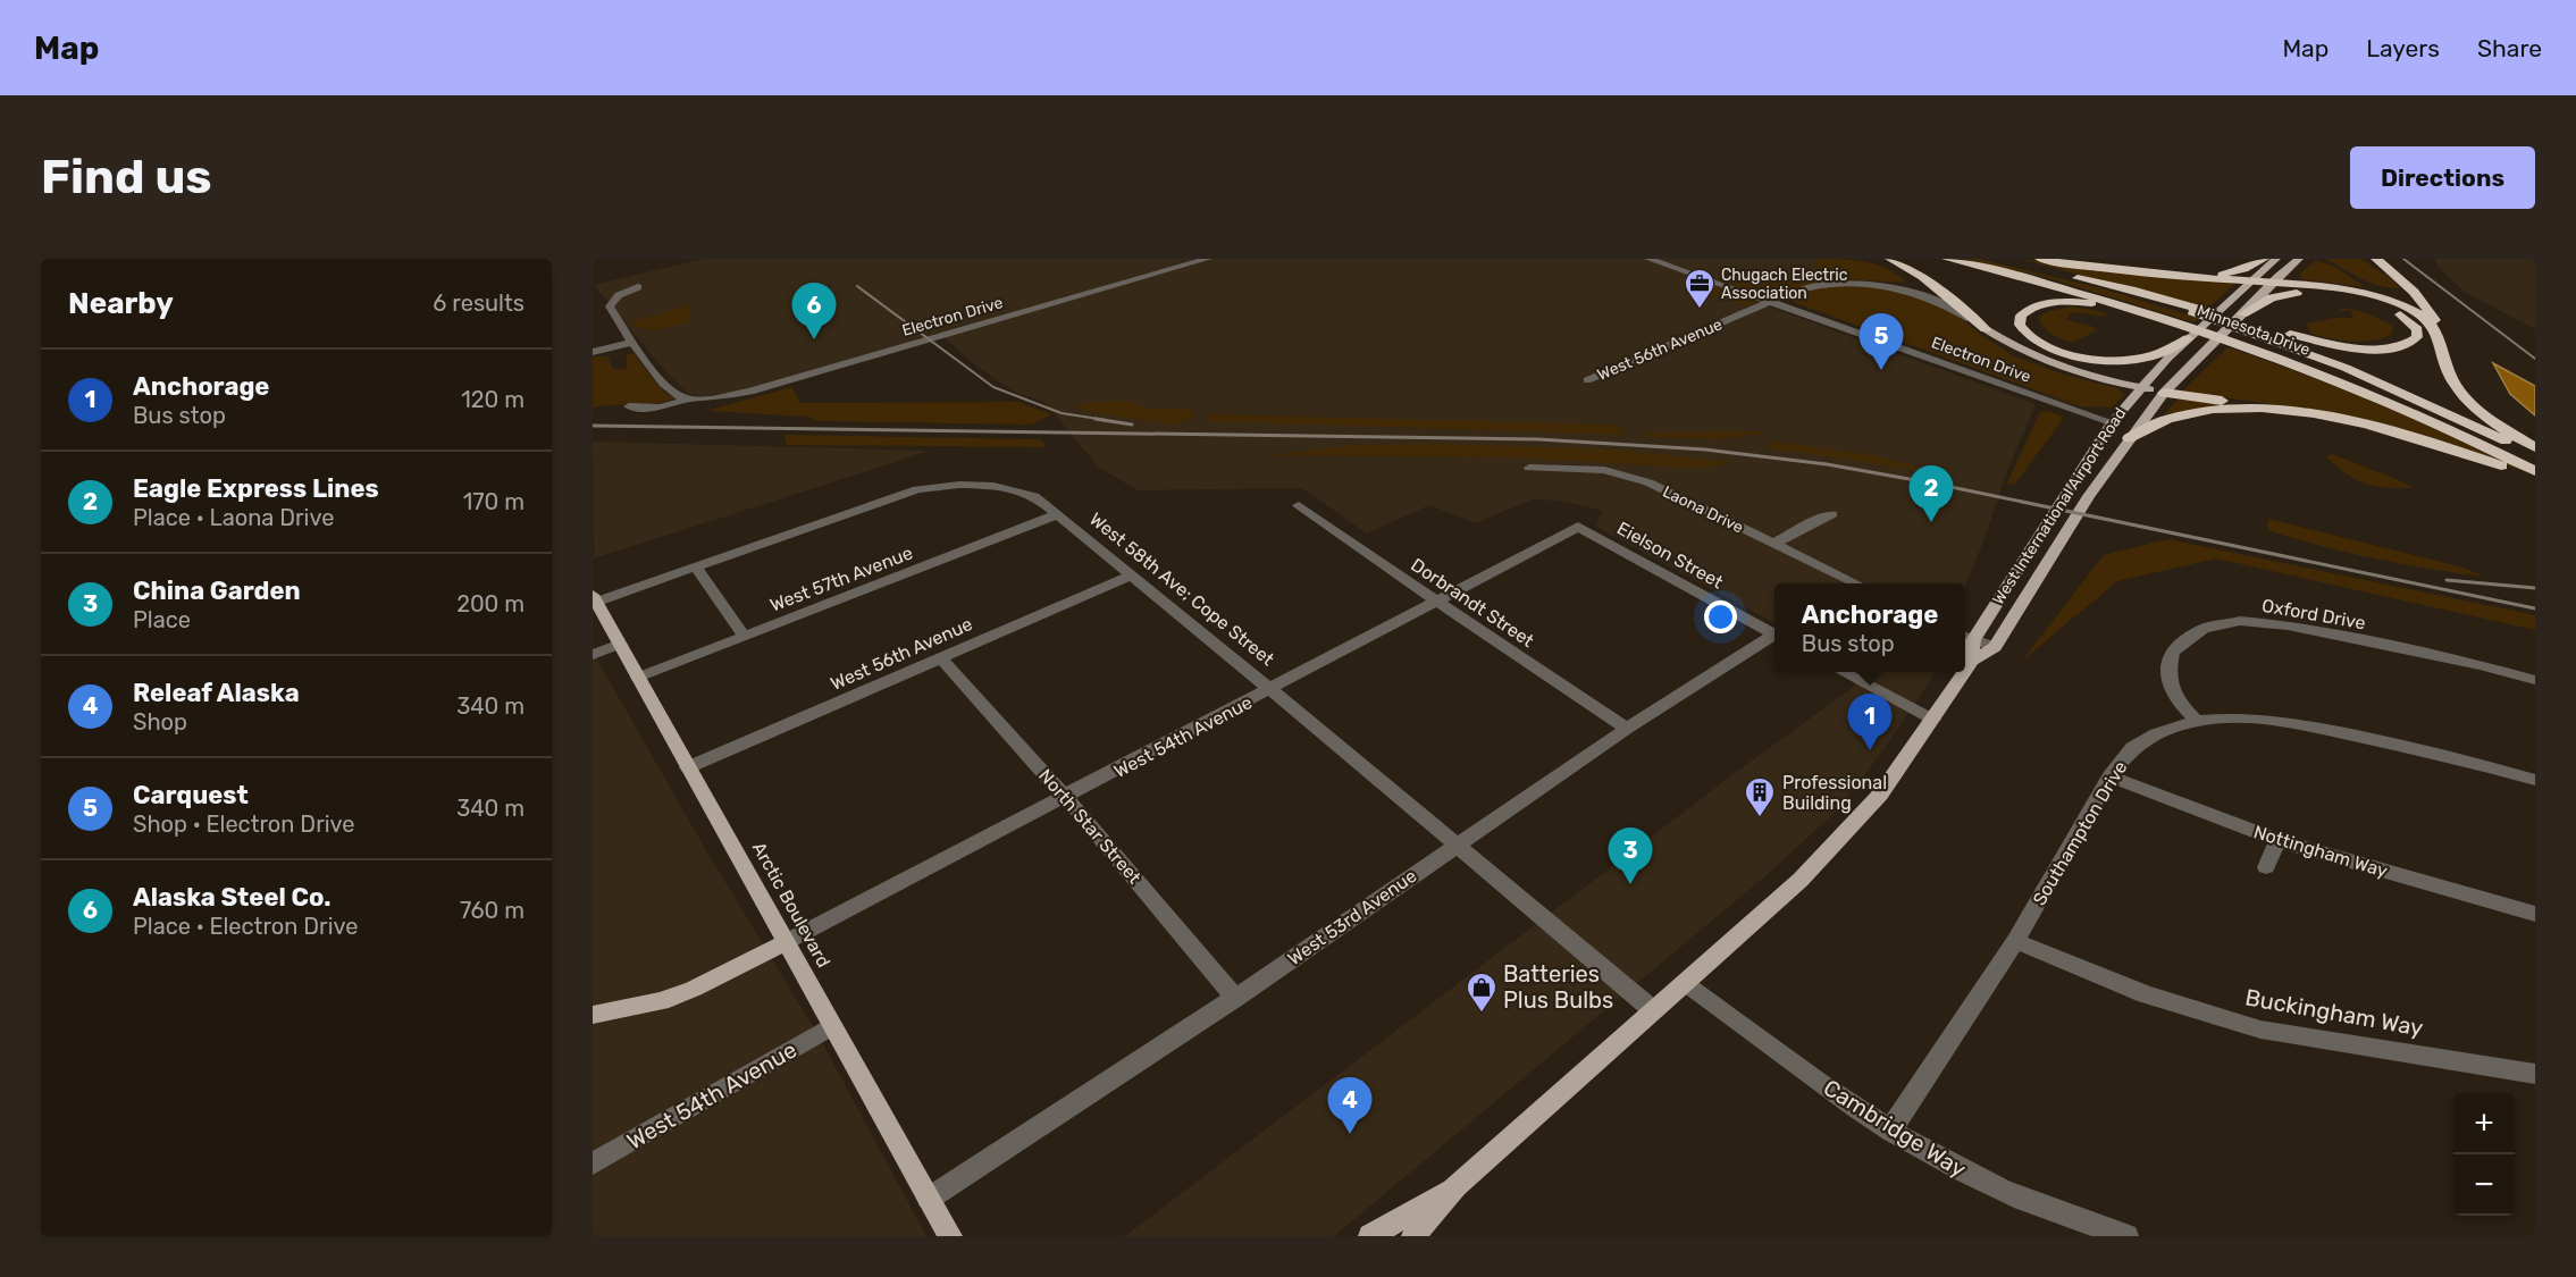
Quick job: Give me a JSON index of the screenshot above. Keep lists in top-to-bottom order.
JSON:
{
  "streets": {
    "highway": ["Minnesota Drive"],
    "main road": ["West International Airport Road", "Arctic Boulevard"],
    "street": [
      "Electron Drive",
      "West 56th Avenue",
      "Laona Drive",
      "Eielson Street",
      "West 57th Avenue",
      "West 58th Ave; Cope Street",
      "Dorbrandt Street",
      "Oxford Drive",
      "West 54th Avenue",
      "North Star Street",
      "Southampton Drive",
      "Nottingham Way",
      "West 53rd Avenue",
      "Buckingham Way",
      "Cambridge Way"
    ]
  },
  "crossings": [
    ["Electron Drive", "West 56th Avenue"],
    ["Electron Drive", "West International Airport Road"],
    ["Minnesota Drive", "West International Airport Road"],
    ["West 56th Avenue", "West 58th Ave; Cope Street"],
    ["West 56th Avenue", "North Star Street"],
    ["West 56th Avenue", "Arctic Boulevard"],
    ["West International Airport Road", "West 58th Ave; Cope Street"],
    ["West International Airport Road", "Cambridge Way"],
    ["Eielson Street", "West 54th Avenue"],
    ["West 57th Avenue", "West 58th Ave; Cope Street"],
    ["West 57th Avenue", "Arctic Boulevard"],
    ["West 58th Ave; Cope Street", "West 54th Avenue"],
    ["West 58th Ave; Cope Street", "Arctic Boulevard"],
    ["West 58th Ave; Cope Street", "West 53rd Avenue"],
    ["Dorbrandt Street", "West 54th Avenue"],
    ["Dorbrandt Street", "West 53rd Avenue"],
    ["Oxford Drive", "Southampton Drive"],
    ["West 54th Avenue", "North Star Street"],
    ["West 54th Avenue", "Arctic Boulevard"],
    ["North Star Street", "West 53rd Avenue"],
    ["Southampton Drive", "Nottingham Way"],
    ["Southampton Drive", "Buckingham Way"],
    ["Southampton Drive", "Cambridge Way"],
    ["Arctic Boulevard", "West 53rd Avenue"]
  ],
  "places": {
    "office": ["Chugach Electric Association"],
    "building": ["Professional Building"],
    "shop": ["Batteries Plus Bulbs"]
  },
  "page": {
    "header": "Map",
    "nav": ["Map", "Layers", "Share"],
    "buttons": "Directions",
    "title": "Find us",
    "heading": ["Nearby", "6 results"],
    "pins": [
      "6",
      "5",
      "2",
      "1",
      "3",
      "4"
    ],
    "list": [
      {
        "mark": "1",
        "name": "Anchorage",
        "note": "Bus stop",
        "value": "120 m"
      },
      {
        "mark": "2",
        "name": "Eagle Express Lines",
        "note": "Place · Laona Drive",
        "value": "170 m"
      },
      {
        "mark": "3",
        "name": "China Garden",
        "note": "Place",
        "value": "200 m"
      },
      {
        "mark": "4",
        "name": "Releaf Alaska",
        "note": "Shop",
        "value": "340 m"
      },
      {
        "mark": "5",
        "name": "Carquest",
        "note": "Shop · Electron Drive",
        "value": "340 m"
      },
      {
        "mark": "6",
        "name": "Alaska Steel Co.",
        "note": "Place · Electron Drive",
        "value": "760 m"
      }
    ],
    "popup": ["Anchorage", "Bus stop"],
    "map_buttons": ["+", "−"]
  }
}
